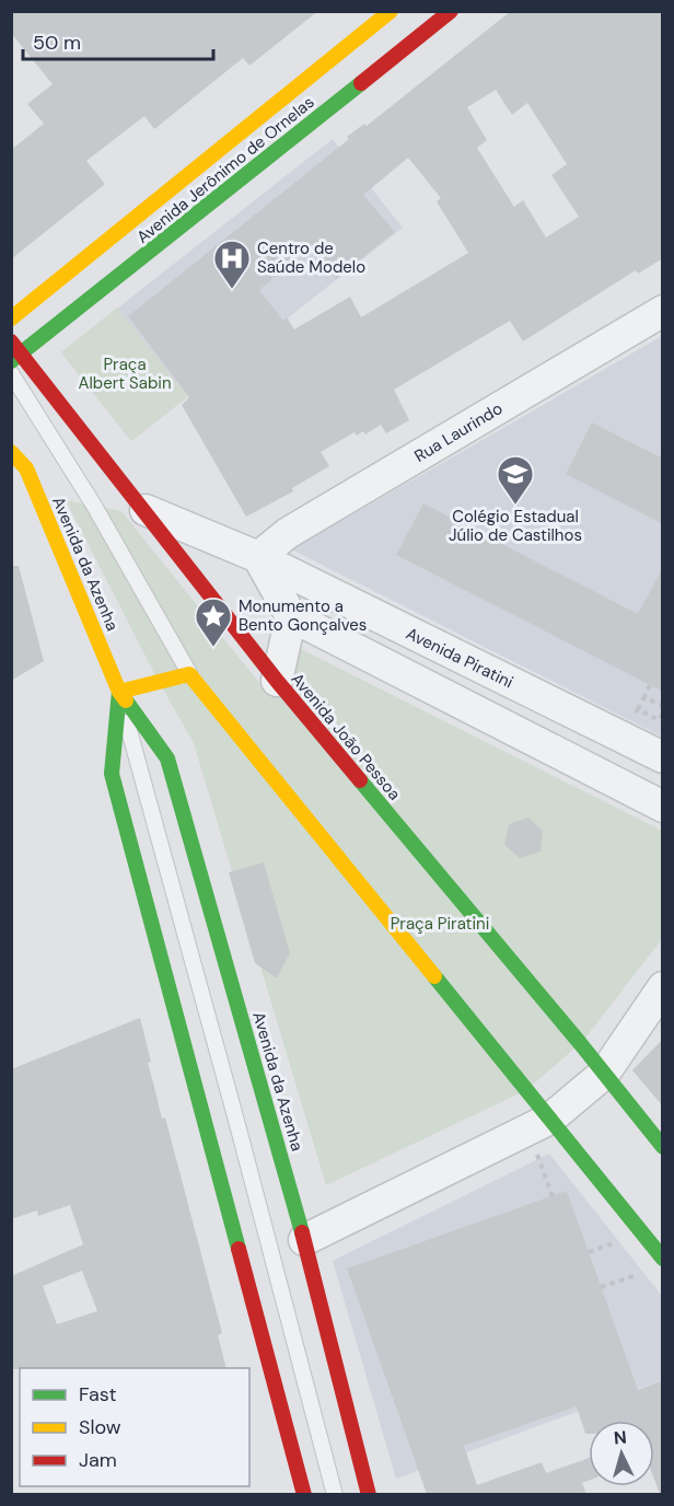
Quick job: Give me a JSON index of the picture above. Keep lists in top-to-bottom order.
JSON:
{
  "streets": {
    "main road": ["Avenida Jerônimo de Ornelas", "Avenida da Azenha", "Avenida João Pessoa"],
    "street": ["Rua Laurindo", "Avenida Piratini"]
  },
  "crossings": [
    ["Avenida Jerônimo de Ornelas", "Avenida João Pessoa"],
    ["Rua Laurindo", "Avenida Piratini"],
    ["Avenida Piratini", "Avenida João Pessoa"]
  ],
  "parks": ["Praça Albert Sabin", "Praça Piratini"],
  "places": {
    "hospital": ["Centro de Saúde Modelo"],
    "school or university": ["Colégio Estadual Júlio de Castilhos"],
    "place": ["Monumento a Bento Gonçalves"]
  },
  "legend": ["Fast", "Slow", "Jam"],
  "scale_bar": "50 m",
  "north": "top"
}
